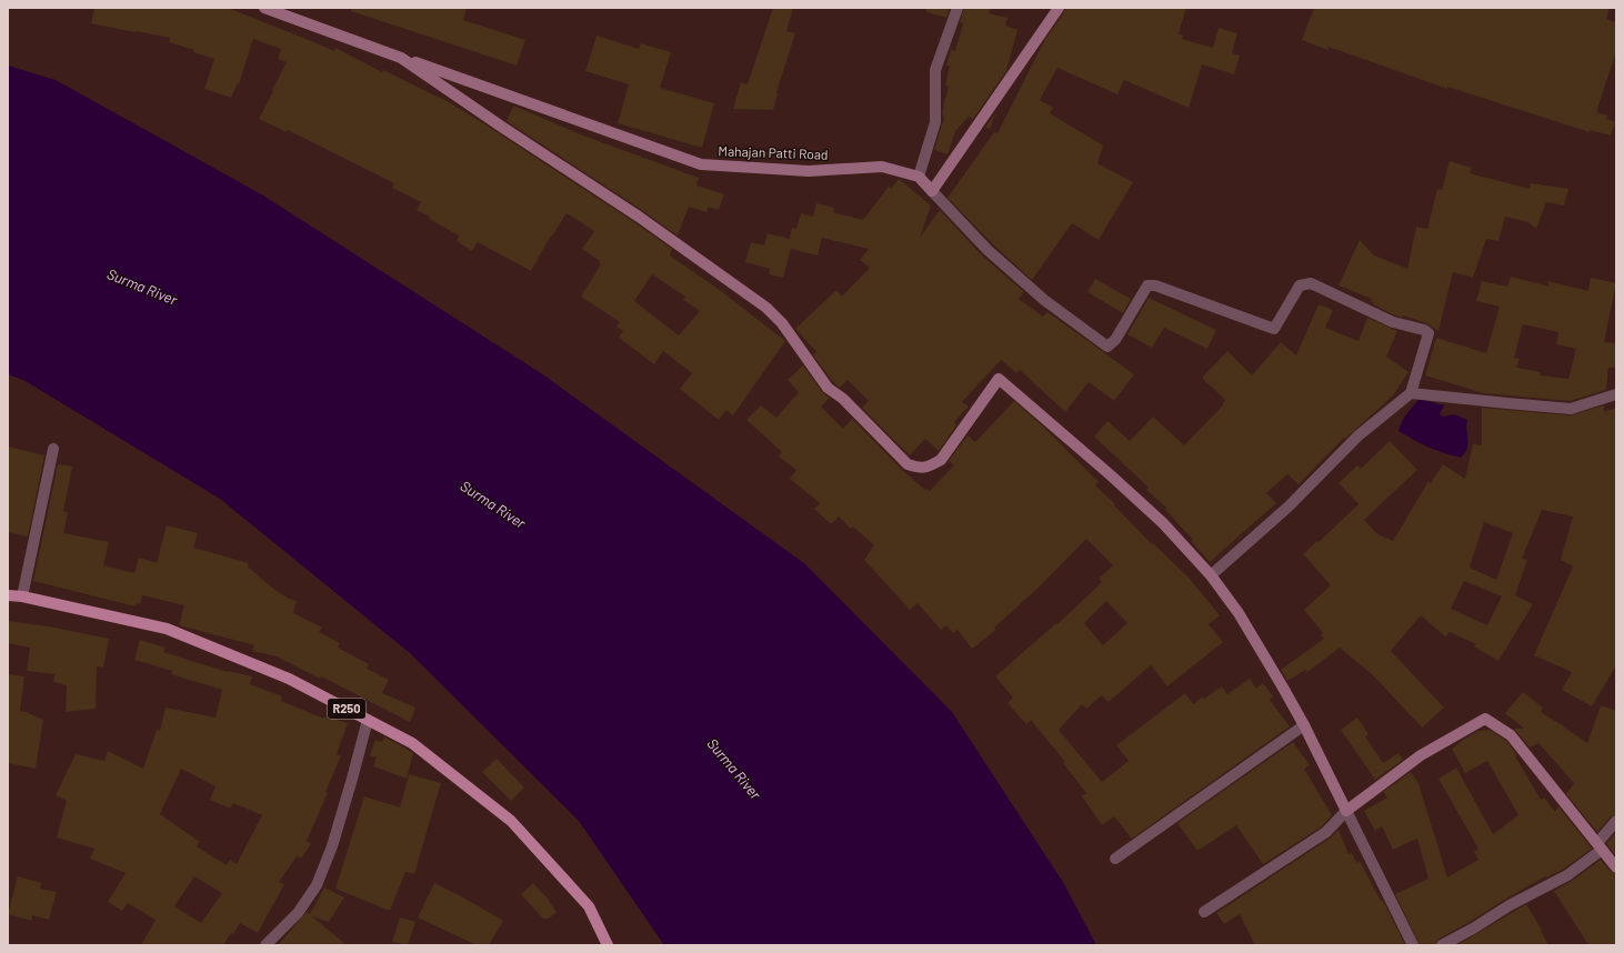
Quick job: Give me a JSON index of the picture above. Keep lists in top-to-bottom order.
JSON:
{
  "streets": {
    "main road": ["R250"],
    "street": ["Mahajan Patti Road"]
  },
  "water": ["Surma River"]
}
